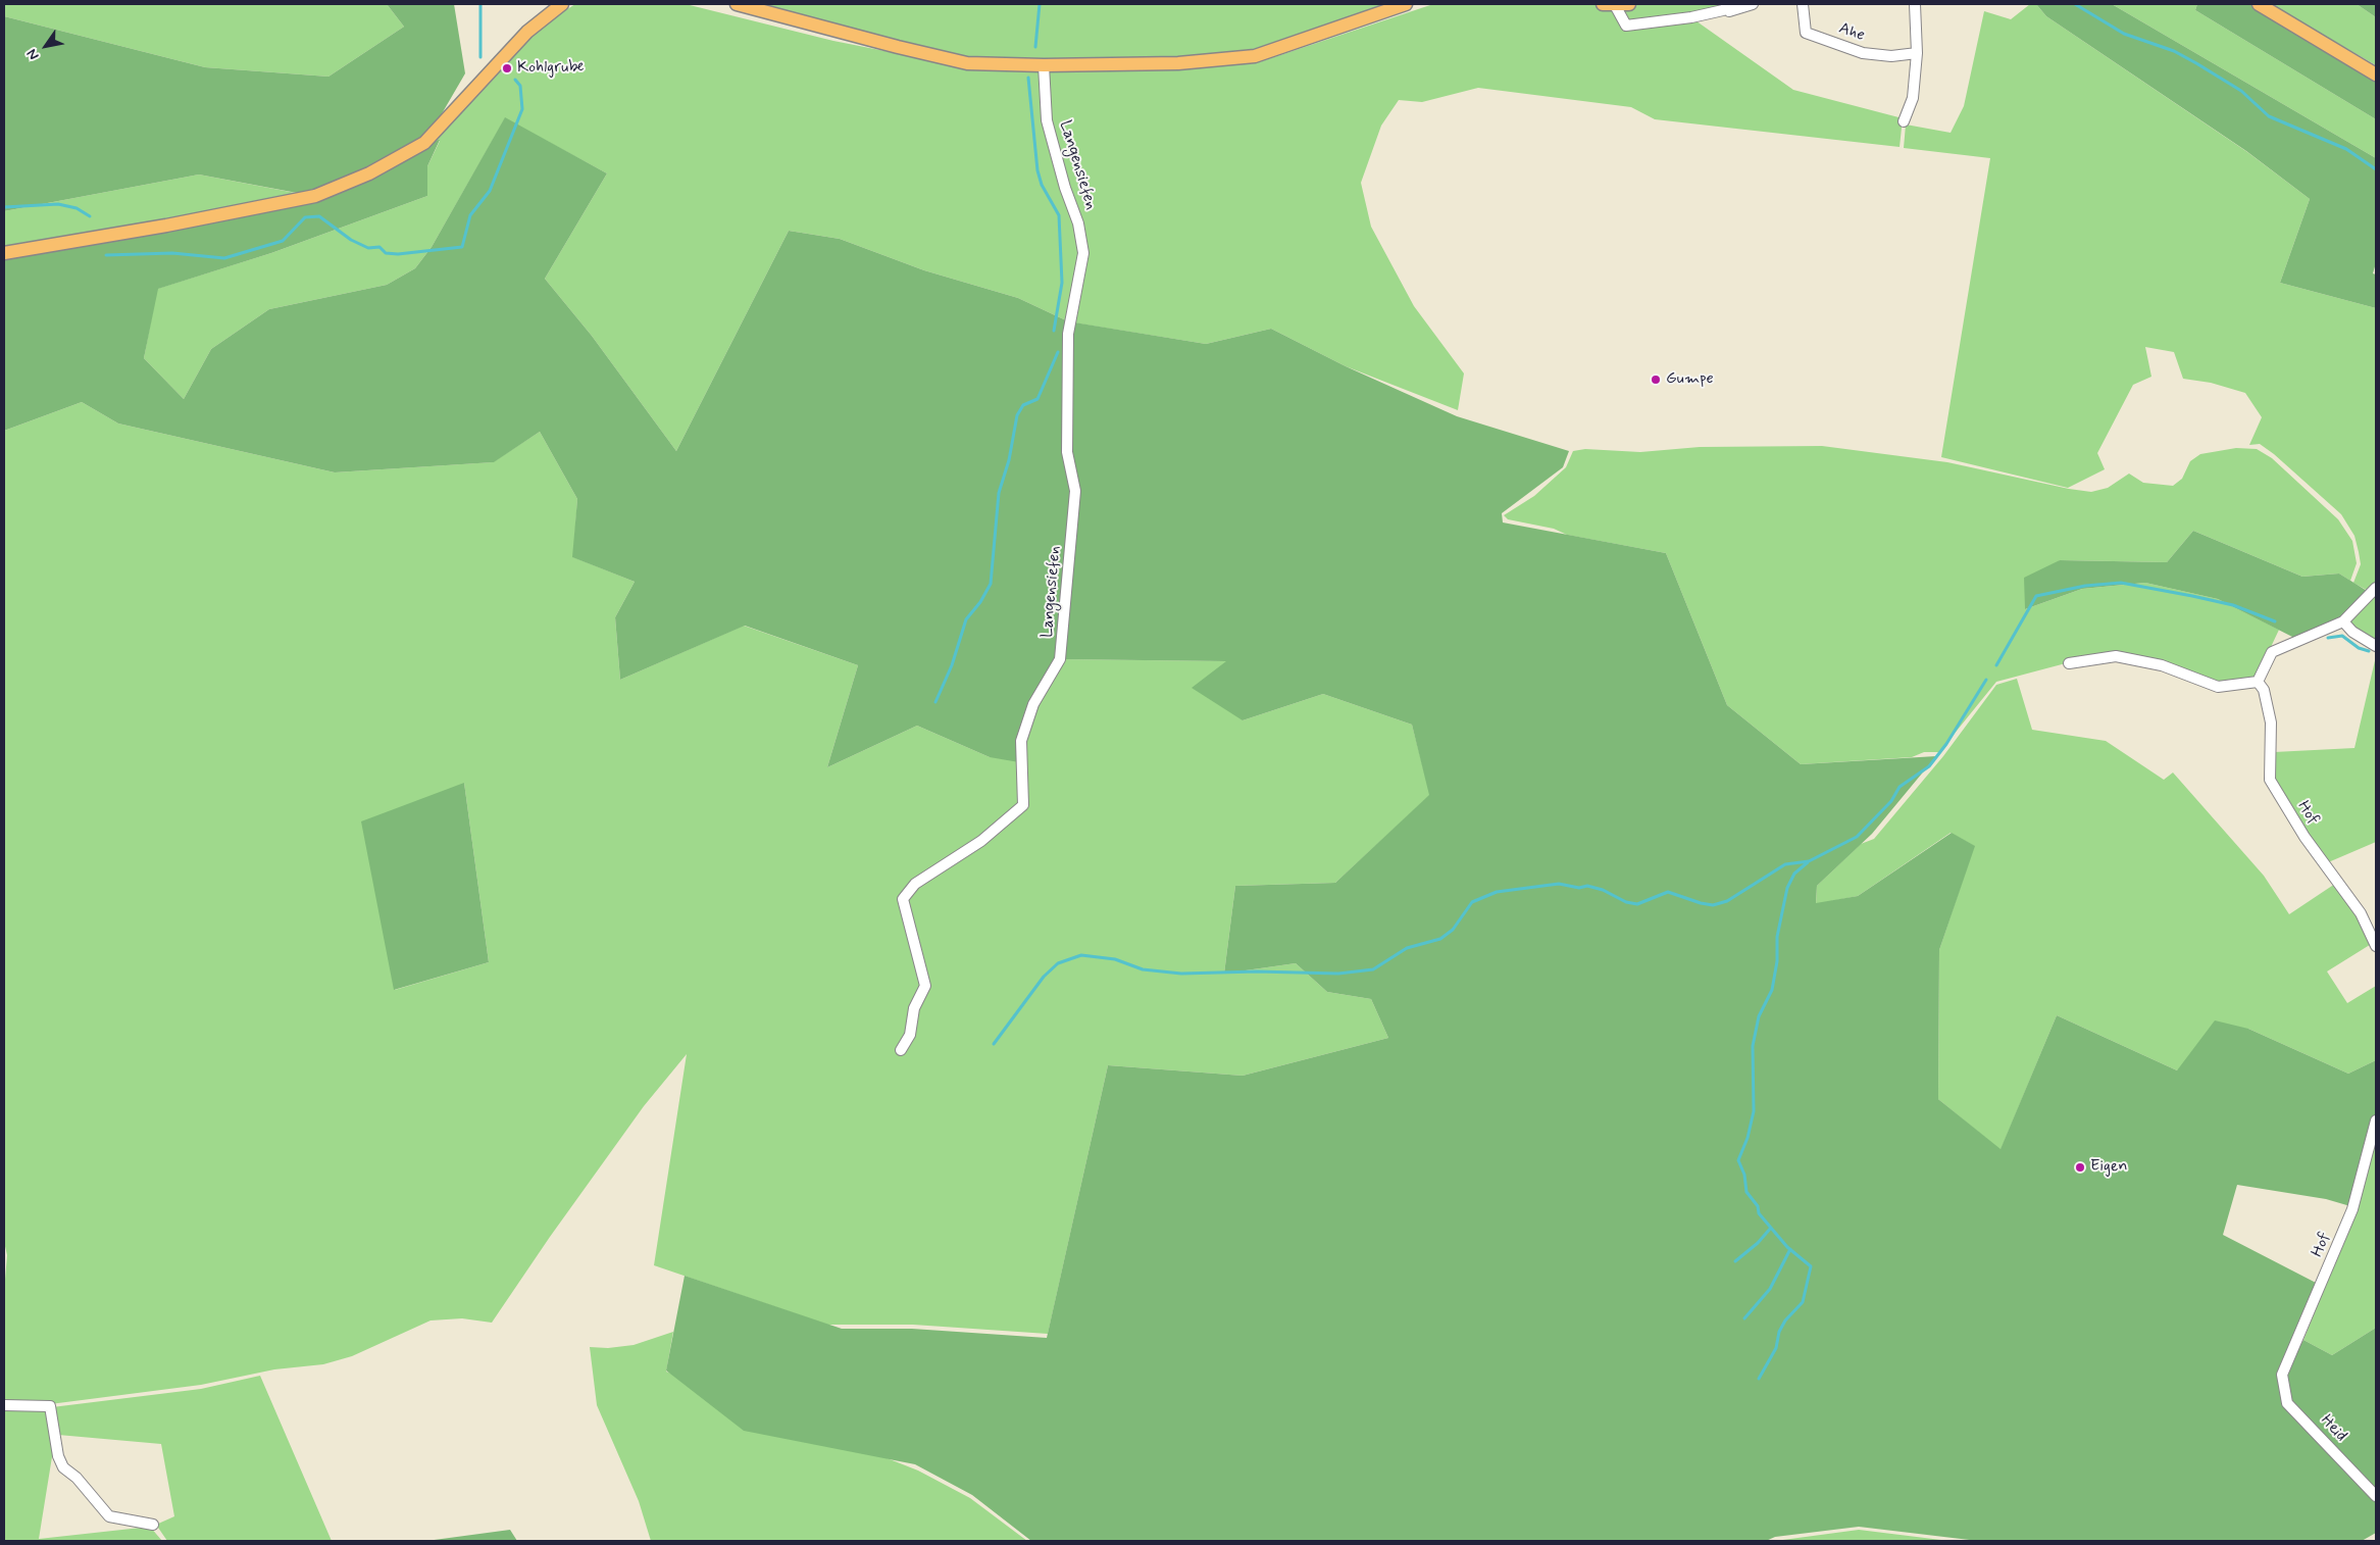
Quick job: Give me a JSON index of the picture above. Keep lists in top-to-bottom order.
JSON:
{
  "streets": {
    "street": [
      "Ahe",
      "Langensiefen",
      "Hof",
      "Heid"
    ]
  },
  "crossings": [
    ["Hof", "Heid"]
  ],
  "places": ["Kohlgrube", "Gumpe", "Eigen"],
  "north": "bottom left"
}
